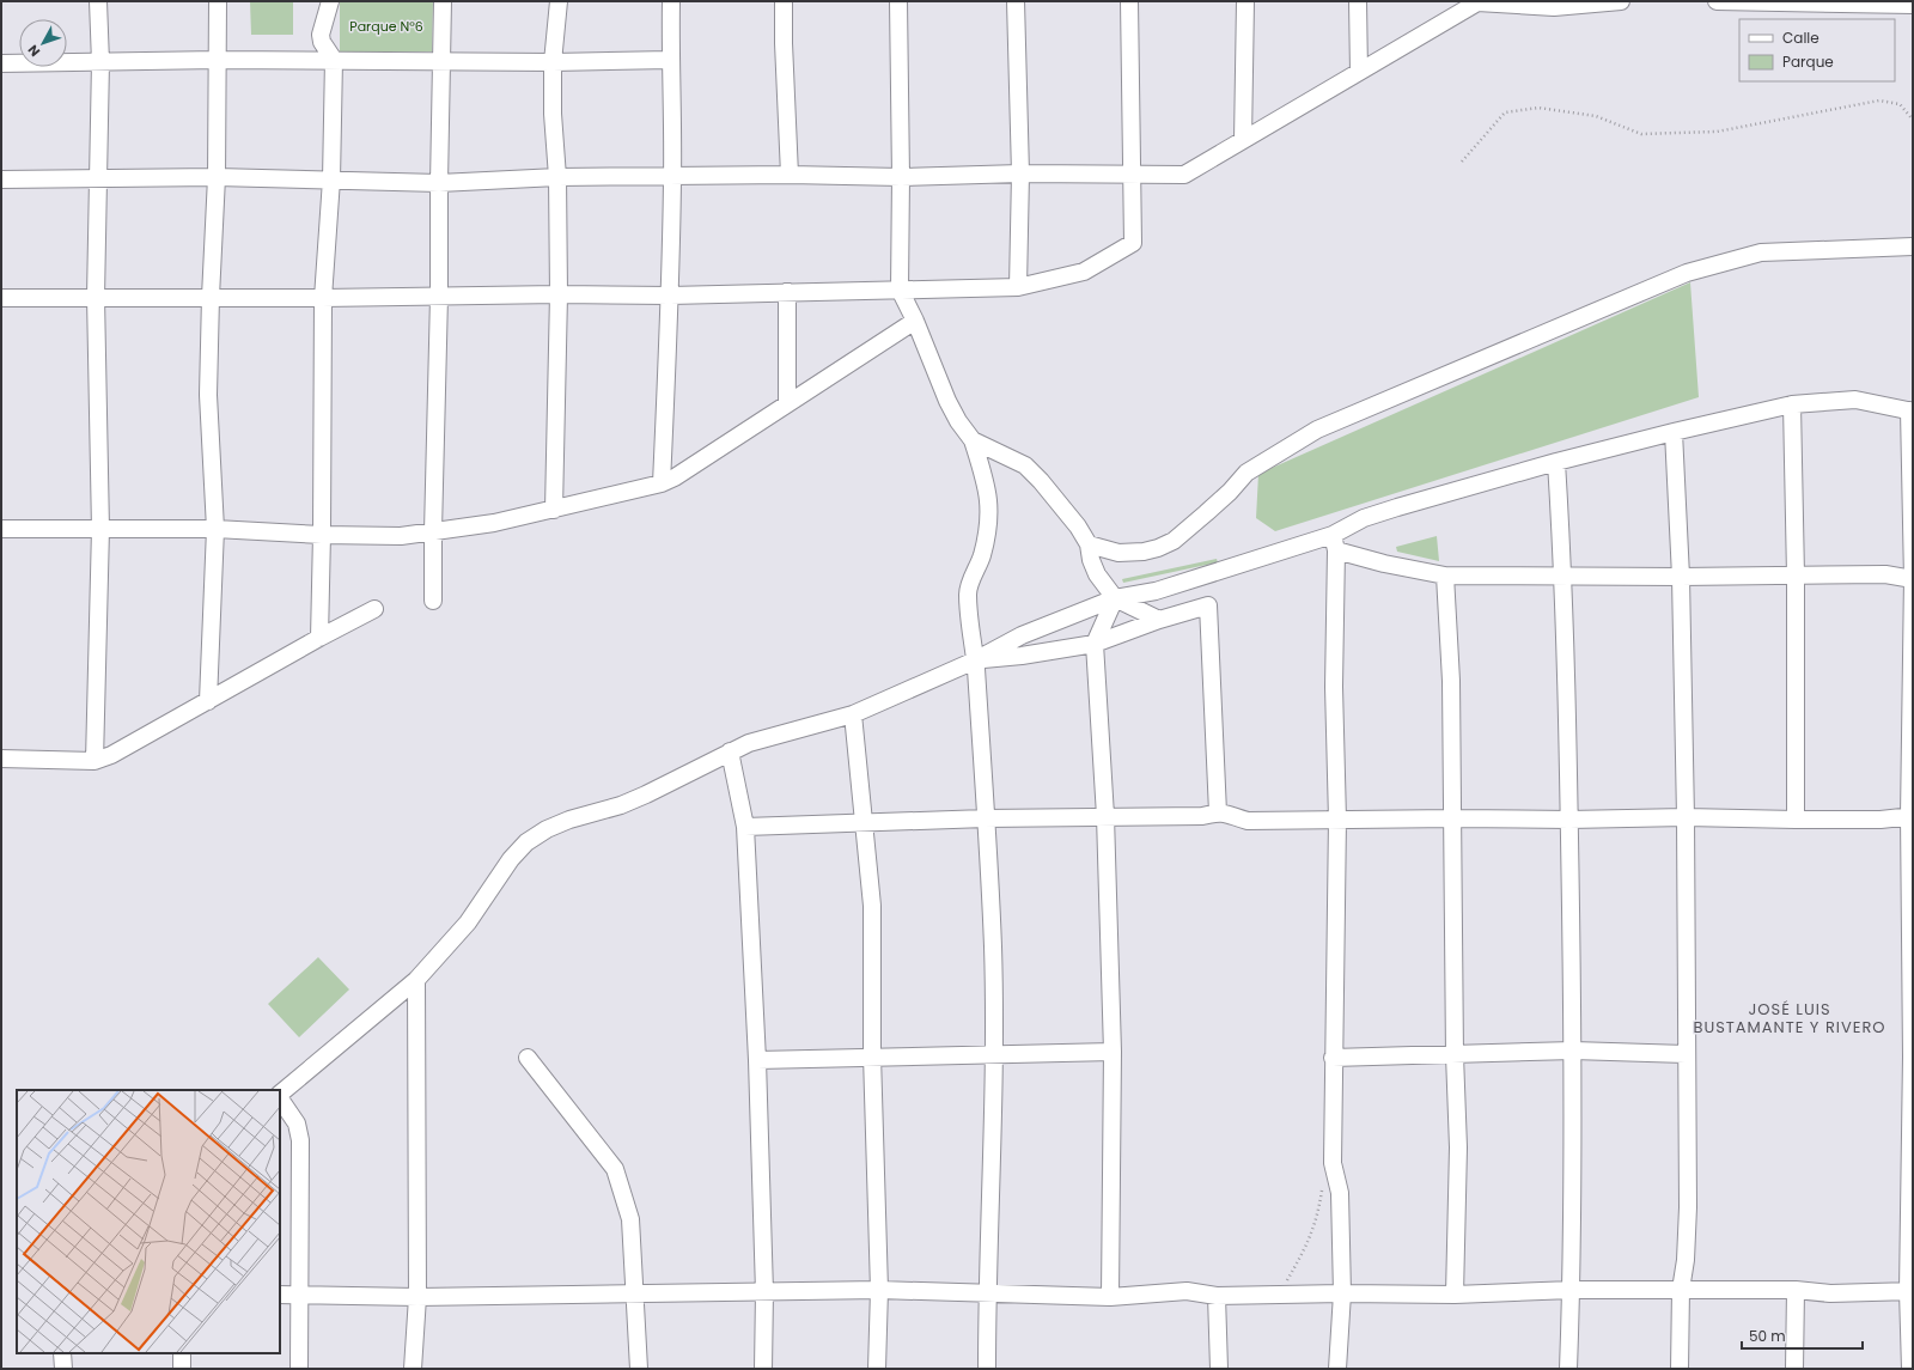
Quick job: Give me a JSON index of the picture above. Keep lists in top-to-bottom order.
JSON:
{
  "districts": ["JOSÉ LUIS BUSTAMANTE Y RIVERO"],
  "parks": ["Parque N°6"],
  "legend": ["Calle", "Parque"],
  "scale_bar": "50 m",
  "north": "bottom left"
}
